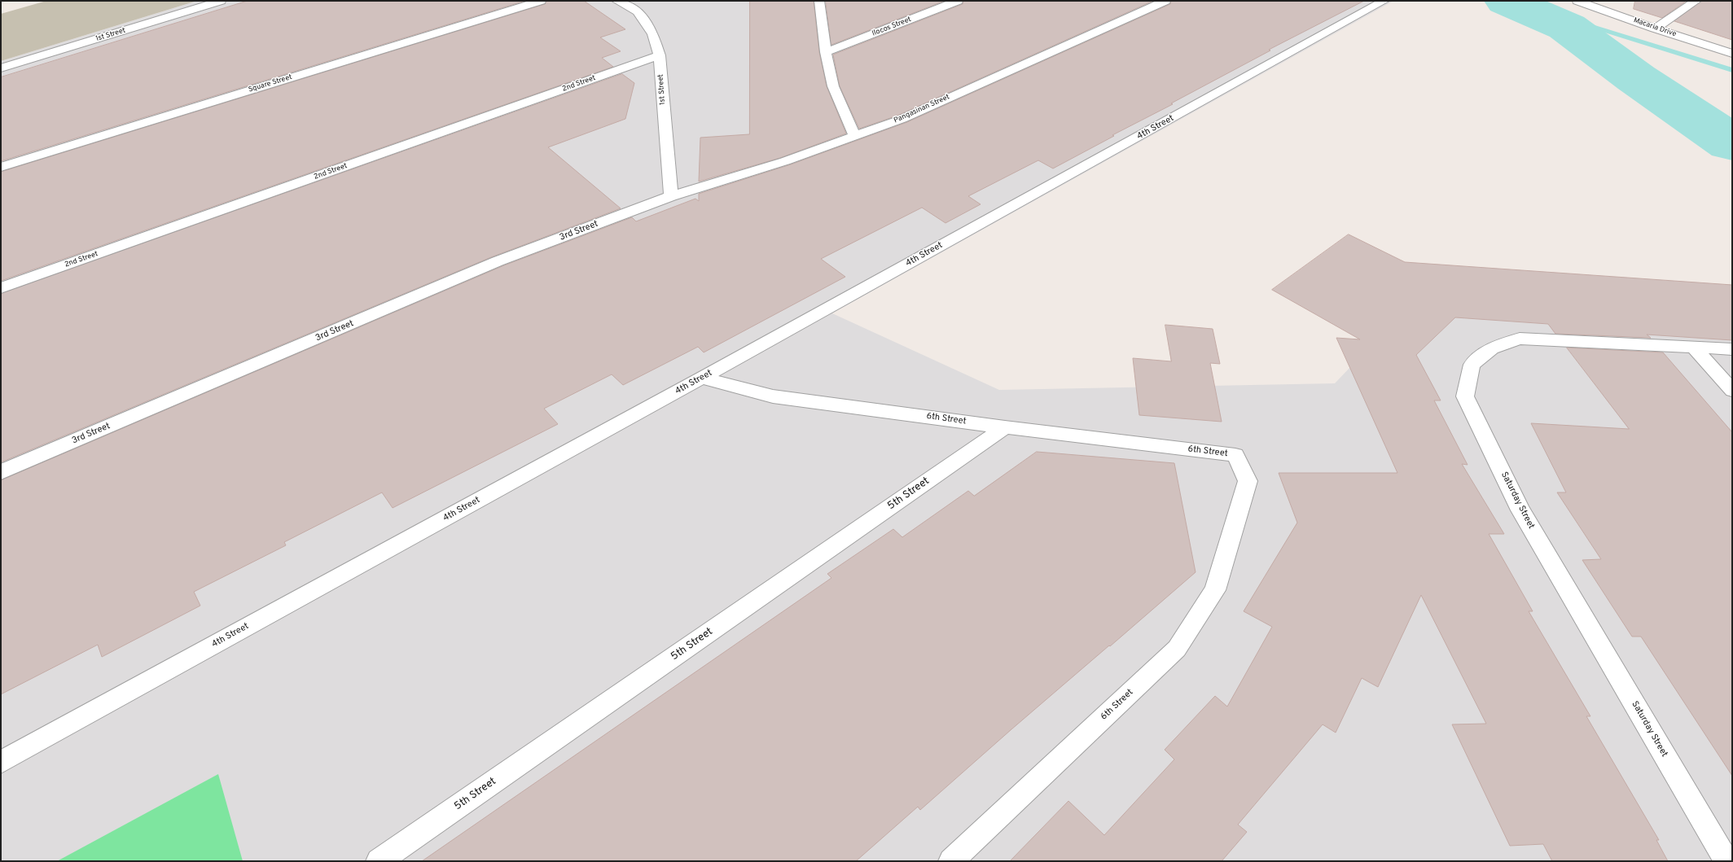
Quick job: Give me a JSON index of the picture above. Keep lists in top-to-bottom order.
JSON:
{
  "streets": {
    "street": [
      "Ilocos Street",
      "Macaria Drive",
      "1st Street",
      "Square Street",
      "2nd Street",
      "Pangasinan Street",
      "4th Street",
      "3rd Street",
      "6th Street",
      "5th Street",
      "Saturday Street"
    ]
  },
  "crossings": [
    ["1st Street", "2nd Street"],
    ["1st Street", "Pangasinan Street"],
    ["1st Street", "3rd Street"],
    ["Pangasinan Street", "3rd Street"],
    ["4th Street", "6th Street"],
    ["6th Street", "5th Street"]
  ]
}
